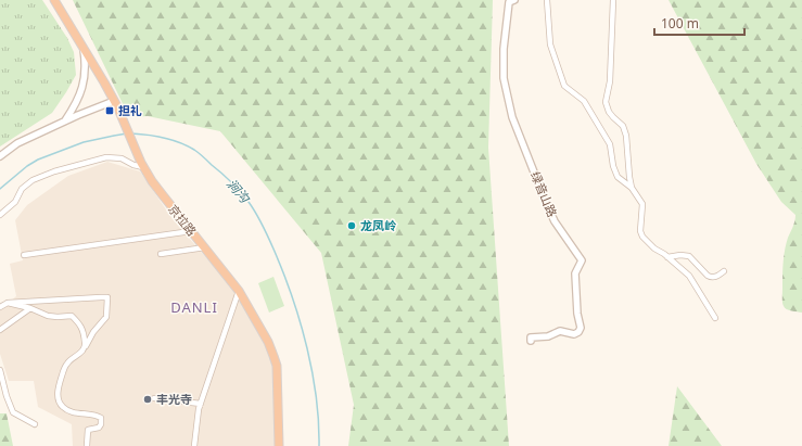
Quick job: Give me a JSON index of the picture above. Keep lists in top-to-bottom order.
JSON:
{
  "streets": {
    "highway": ["京拉路"],
    "street": ["绿音山路"]
  },
  "districts": ["DANLI"],
  "water": ["涧沟"],
  "places": {
    "transit": ["担礼"],
    "other": ["龙凤岭", "丰光寺"]
  },
  "scale_bar": "100 m"
}
